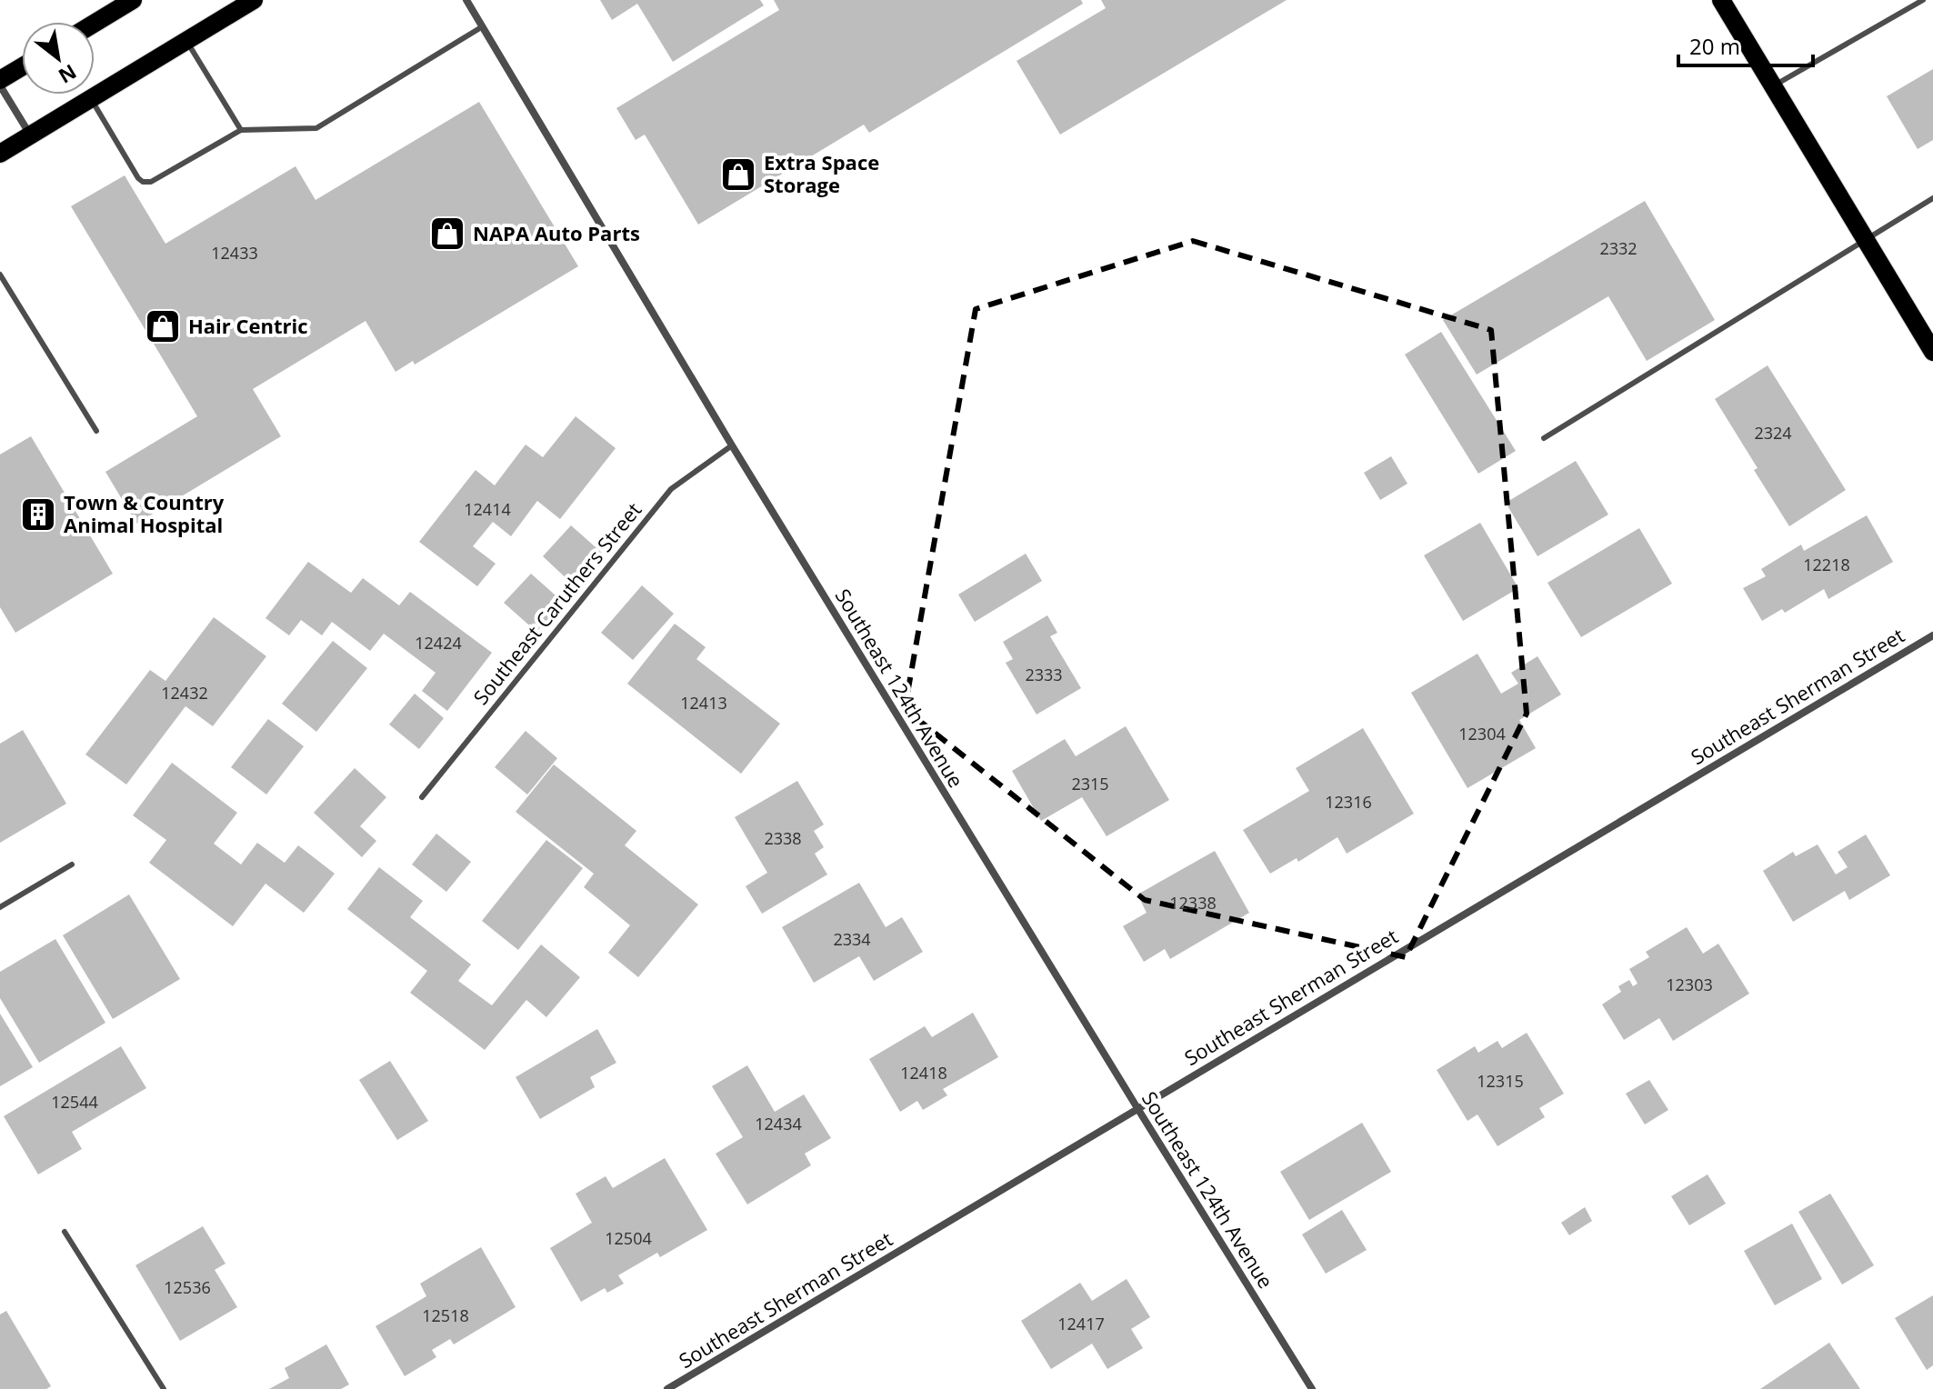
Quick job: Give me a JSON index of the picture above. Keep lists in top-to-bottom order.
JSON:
{
  "streets": {
    "street": ["Southeast 124th Avenue", "Southeast Sherman Street"],
    "lane": ["Southeast Caruthers Street"]
  },
  "crossings": [
    ["Southeast Caruthers Street", "Southeast 124th Avenue"],
    ["Southeast 124th Avenue", "Southeast Sherman Street"]
  ],
  "places": {
    "shop": ["Extra Space Storage", "NAPA Auto Parts", "Hair Centric"],
    "building": ["Town & Country Animal Hospital"]
  },
  "house_numbers": [
    "2332",
    "12433",
    "2324",
    "12414",
    "12218",
    "12424",
    "2333",
    "12432",
    "12413",
    "12304",
    "2315",
    "12316",
    "2338",
    "12338",
    "2334",
    "12303",
    "12418",
    "12315",
    "12544",
    "12434",
    "12504",
    "12536",
    "12518",
    "12417"
  ],
  "scale_bar": "20 m",
  "north": "bottom right"
}
